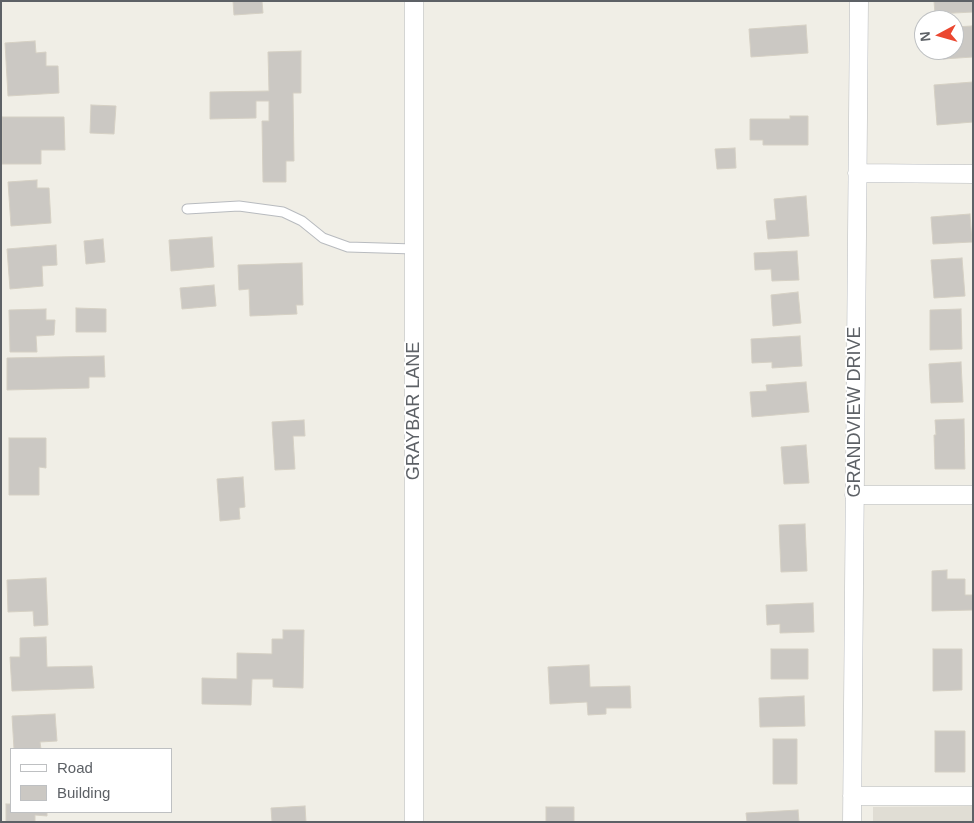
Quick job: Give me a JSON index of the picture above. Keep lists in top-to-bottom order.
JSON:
{
  "streets": {
    "street": ["GRAYBAR LANE", "GRANDVIEW DRIVE"]
  },
  "legend": ["Road", "Building"],
  "north": "left"
}
